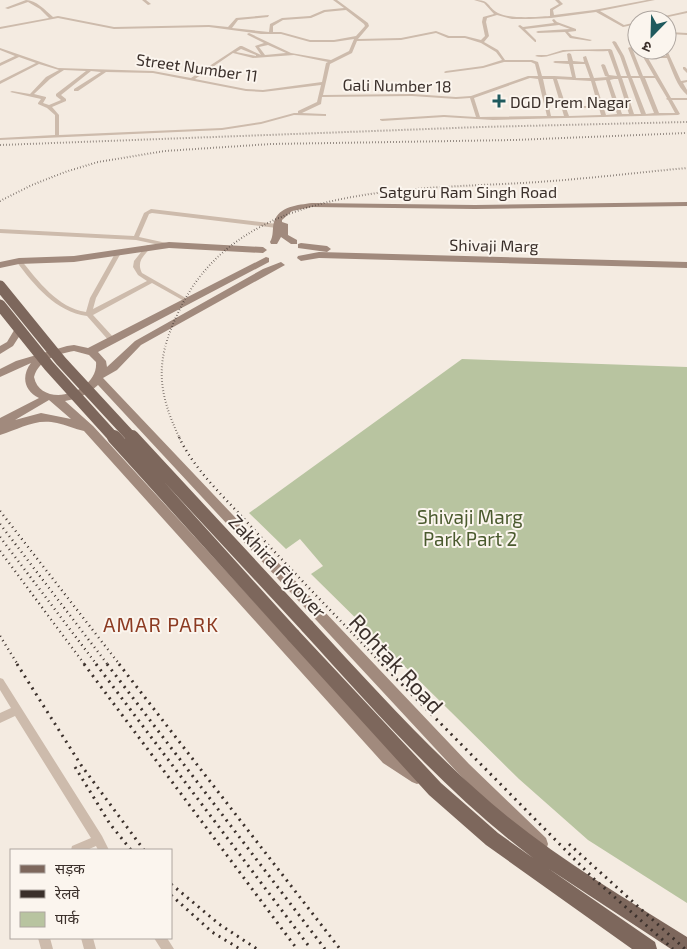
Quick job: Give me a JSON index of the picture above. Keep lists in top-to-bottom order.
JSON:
{
  "streets": {
    "main road": [
      "Satguru Ram Singh Road",
      "Shivaji Marg",
      "Zakhira Flyover",
      "Rohtak Road"
    ],
    "street": ["Street Number 11", "Gali Number 18"]
  },
  "crossings": [
    ["Satguru Ram Singh Road", "Shivaji Marg"],
    ["Zakhira Flyover", "Rohtak Road"]
  ],
  "districts": ["AMAR PARK"],
  "parks": ["Shivaji Marg Park Part 2"],
  "places": {
    "health": ["DGD Prem Nagar"]
  },
  "legend": ["सड़क", "रेलवे", "पार्क"],
  "north": "bottom left"
}
